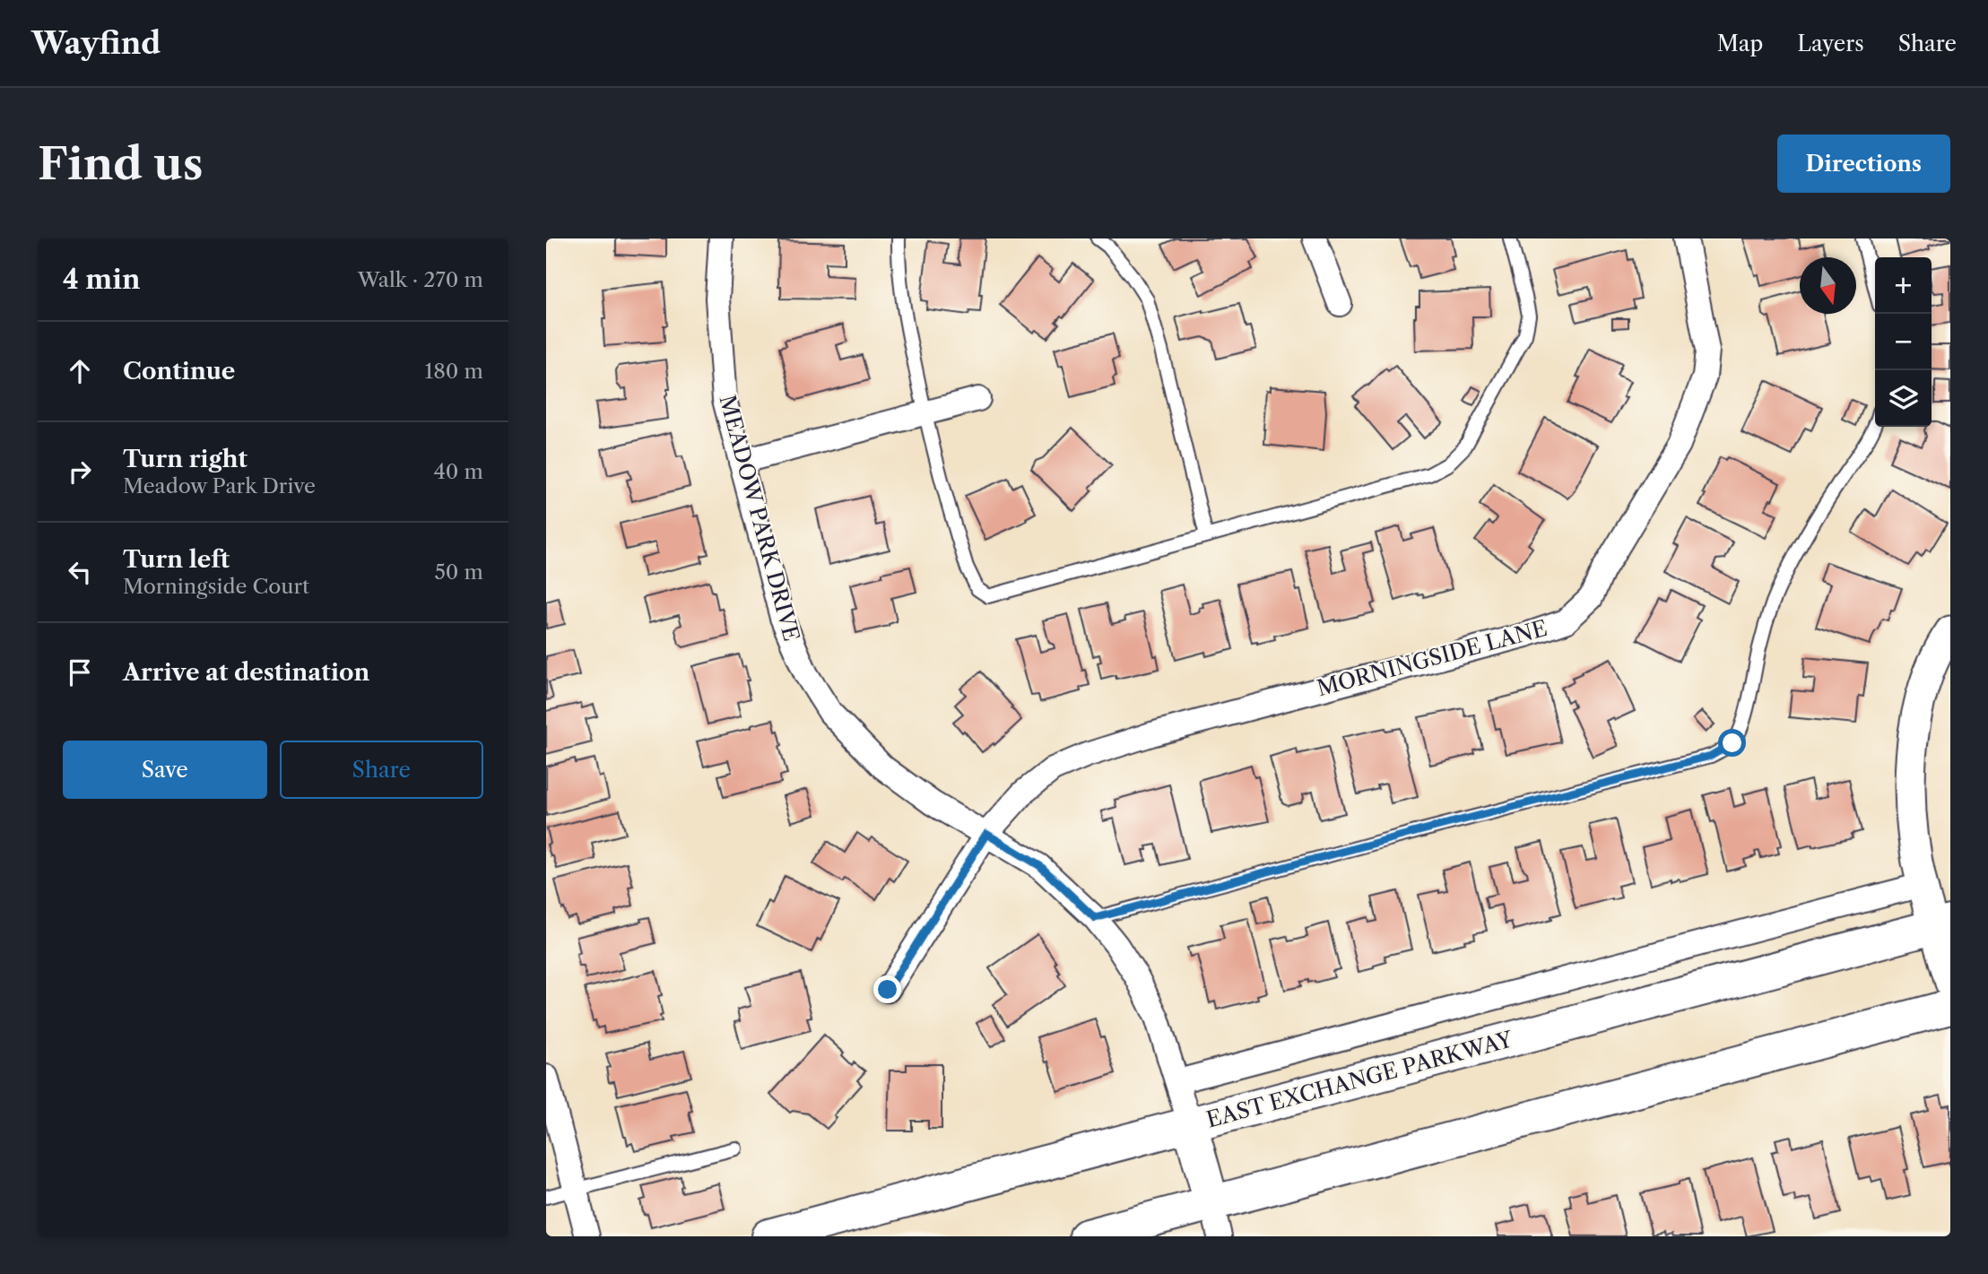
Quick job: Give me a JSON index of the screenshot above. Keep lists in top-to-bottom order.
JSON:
{
  "streets": {
    "main road": ["EAST EXCHANGE PARKWAY"],
    "street": ["MEADOW PARK DRIVE", "MORNINGSIDE LANE"]
  },
  "crossings": [
    ["MEADOW PARK DRIVE", "MORNINGSIDE LANE"],
    ["MEADOW PARK DRIVE", "EAST EXCHANGE PARKWAY"]
  ],
  "north": "bottom",
  "page": {
    "header": "Wayfind",
    "nav": ["Map", "Layers", "Share"],
    "buttons": [
      "Directions",
      ["Save", "Share"]
    ],
    "title": "Find us",
    "heading": ["4 min", "Walk · 270 m"],
    "map_buttons": ["+", "−"],
    "list": [
      ["Continue", "180 m"],
      ["Turn right", "Meadow Park Drive", "40 m"],
      ["Turn left", "Morningside Court", "50 m"],
      "Arrive at destination"
    ]
  }
}
